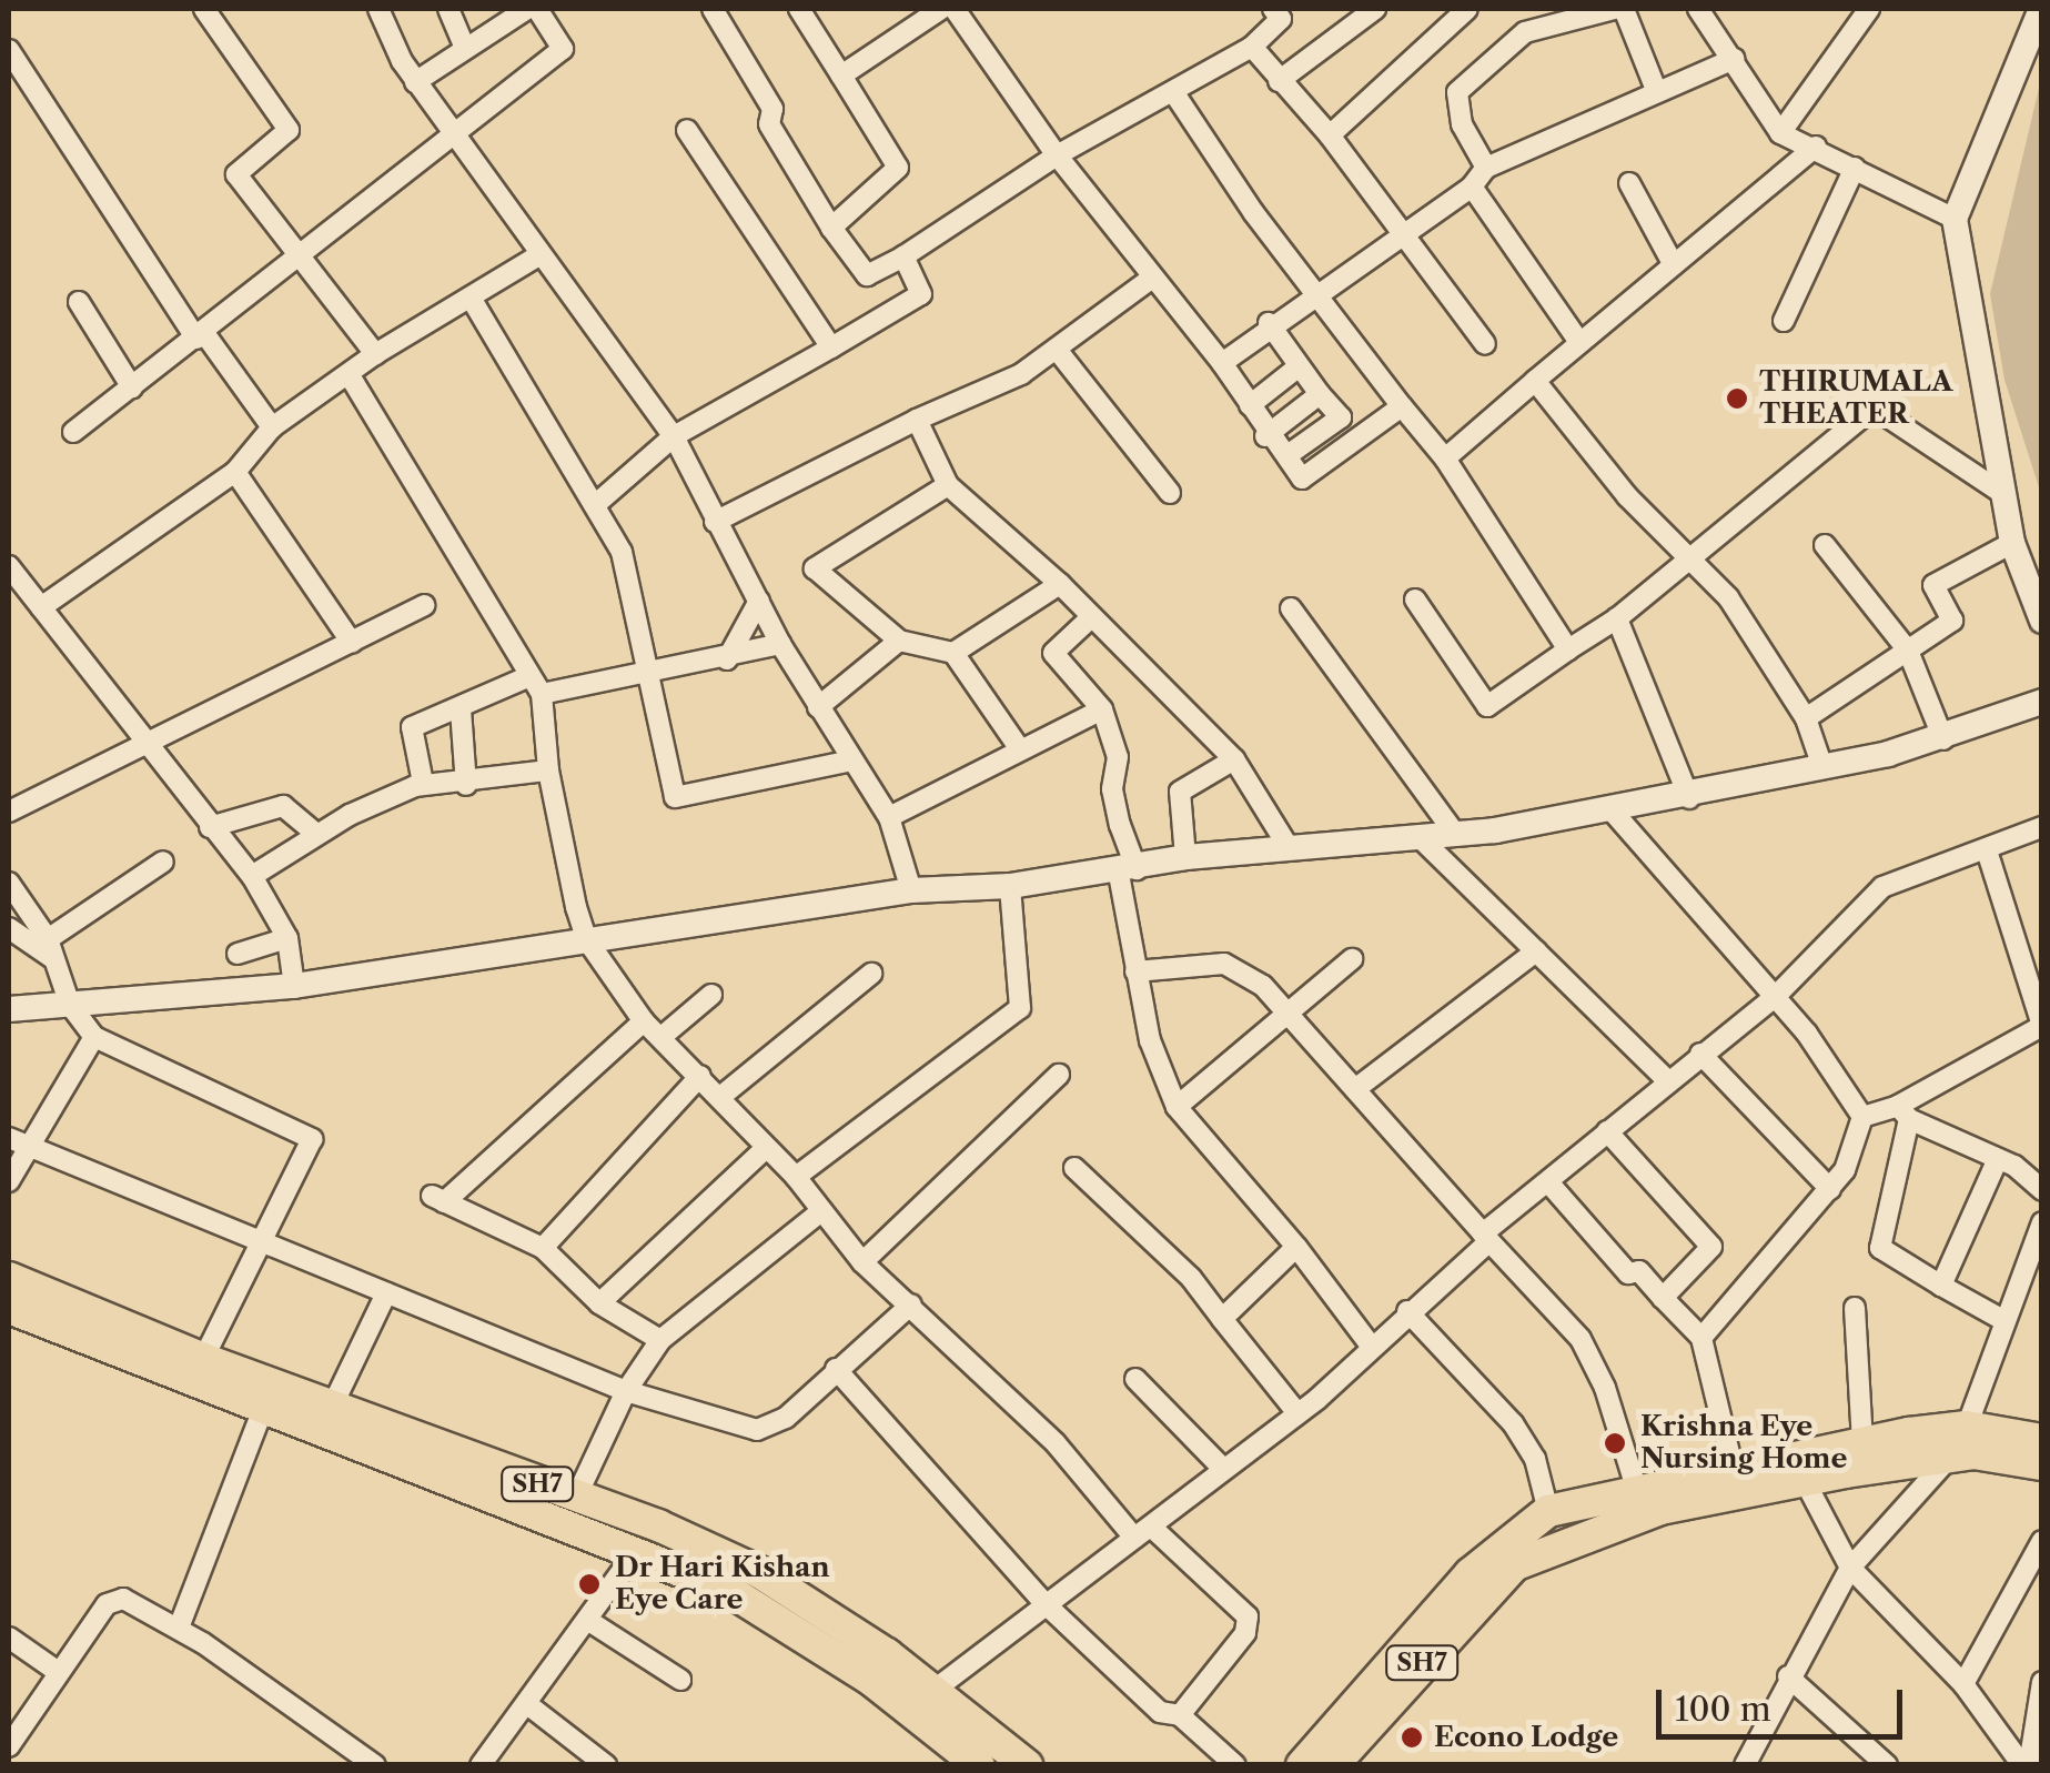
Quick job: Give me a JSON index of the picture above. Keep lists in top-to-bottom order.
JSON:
{
  "streets": {
    "main road": ["SH7"]
  },
  "places": [
    "THIRUMALA THEATER",
    "Krishna Eye Nursing Home",
    "Dr Hari Kishan Eye Care",
    "Econo Lodge"
  ],
  "scale_bar": "100 m"
}
